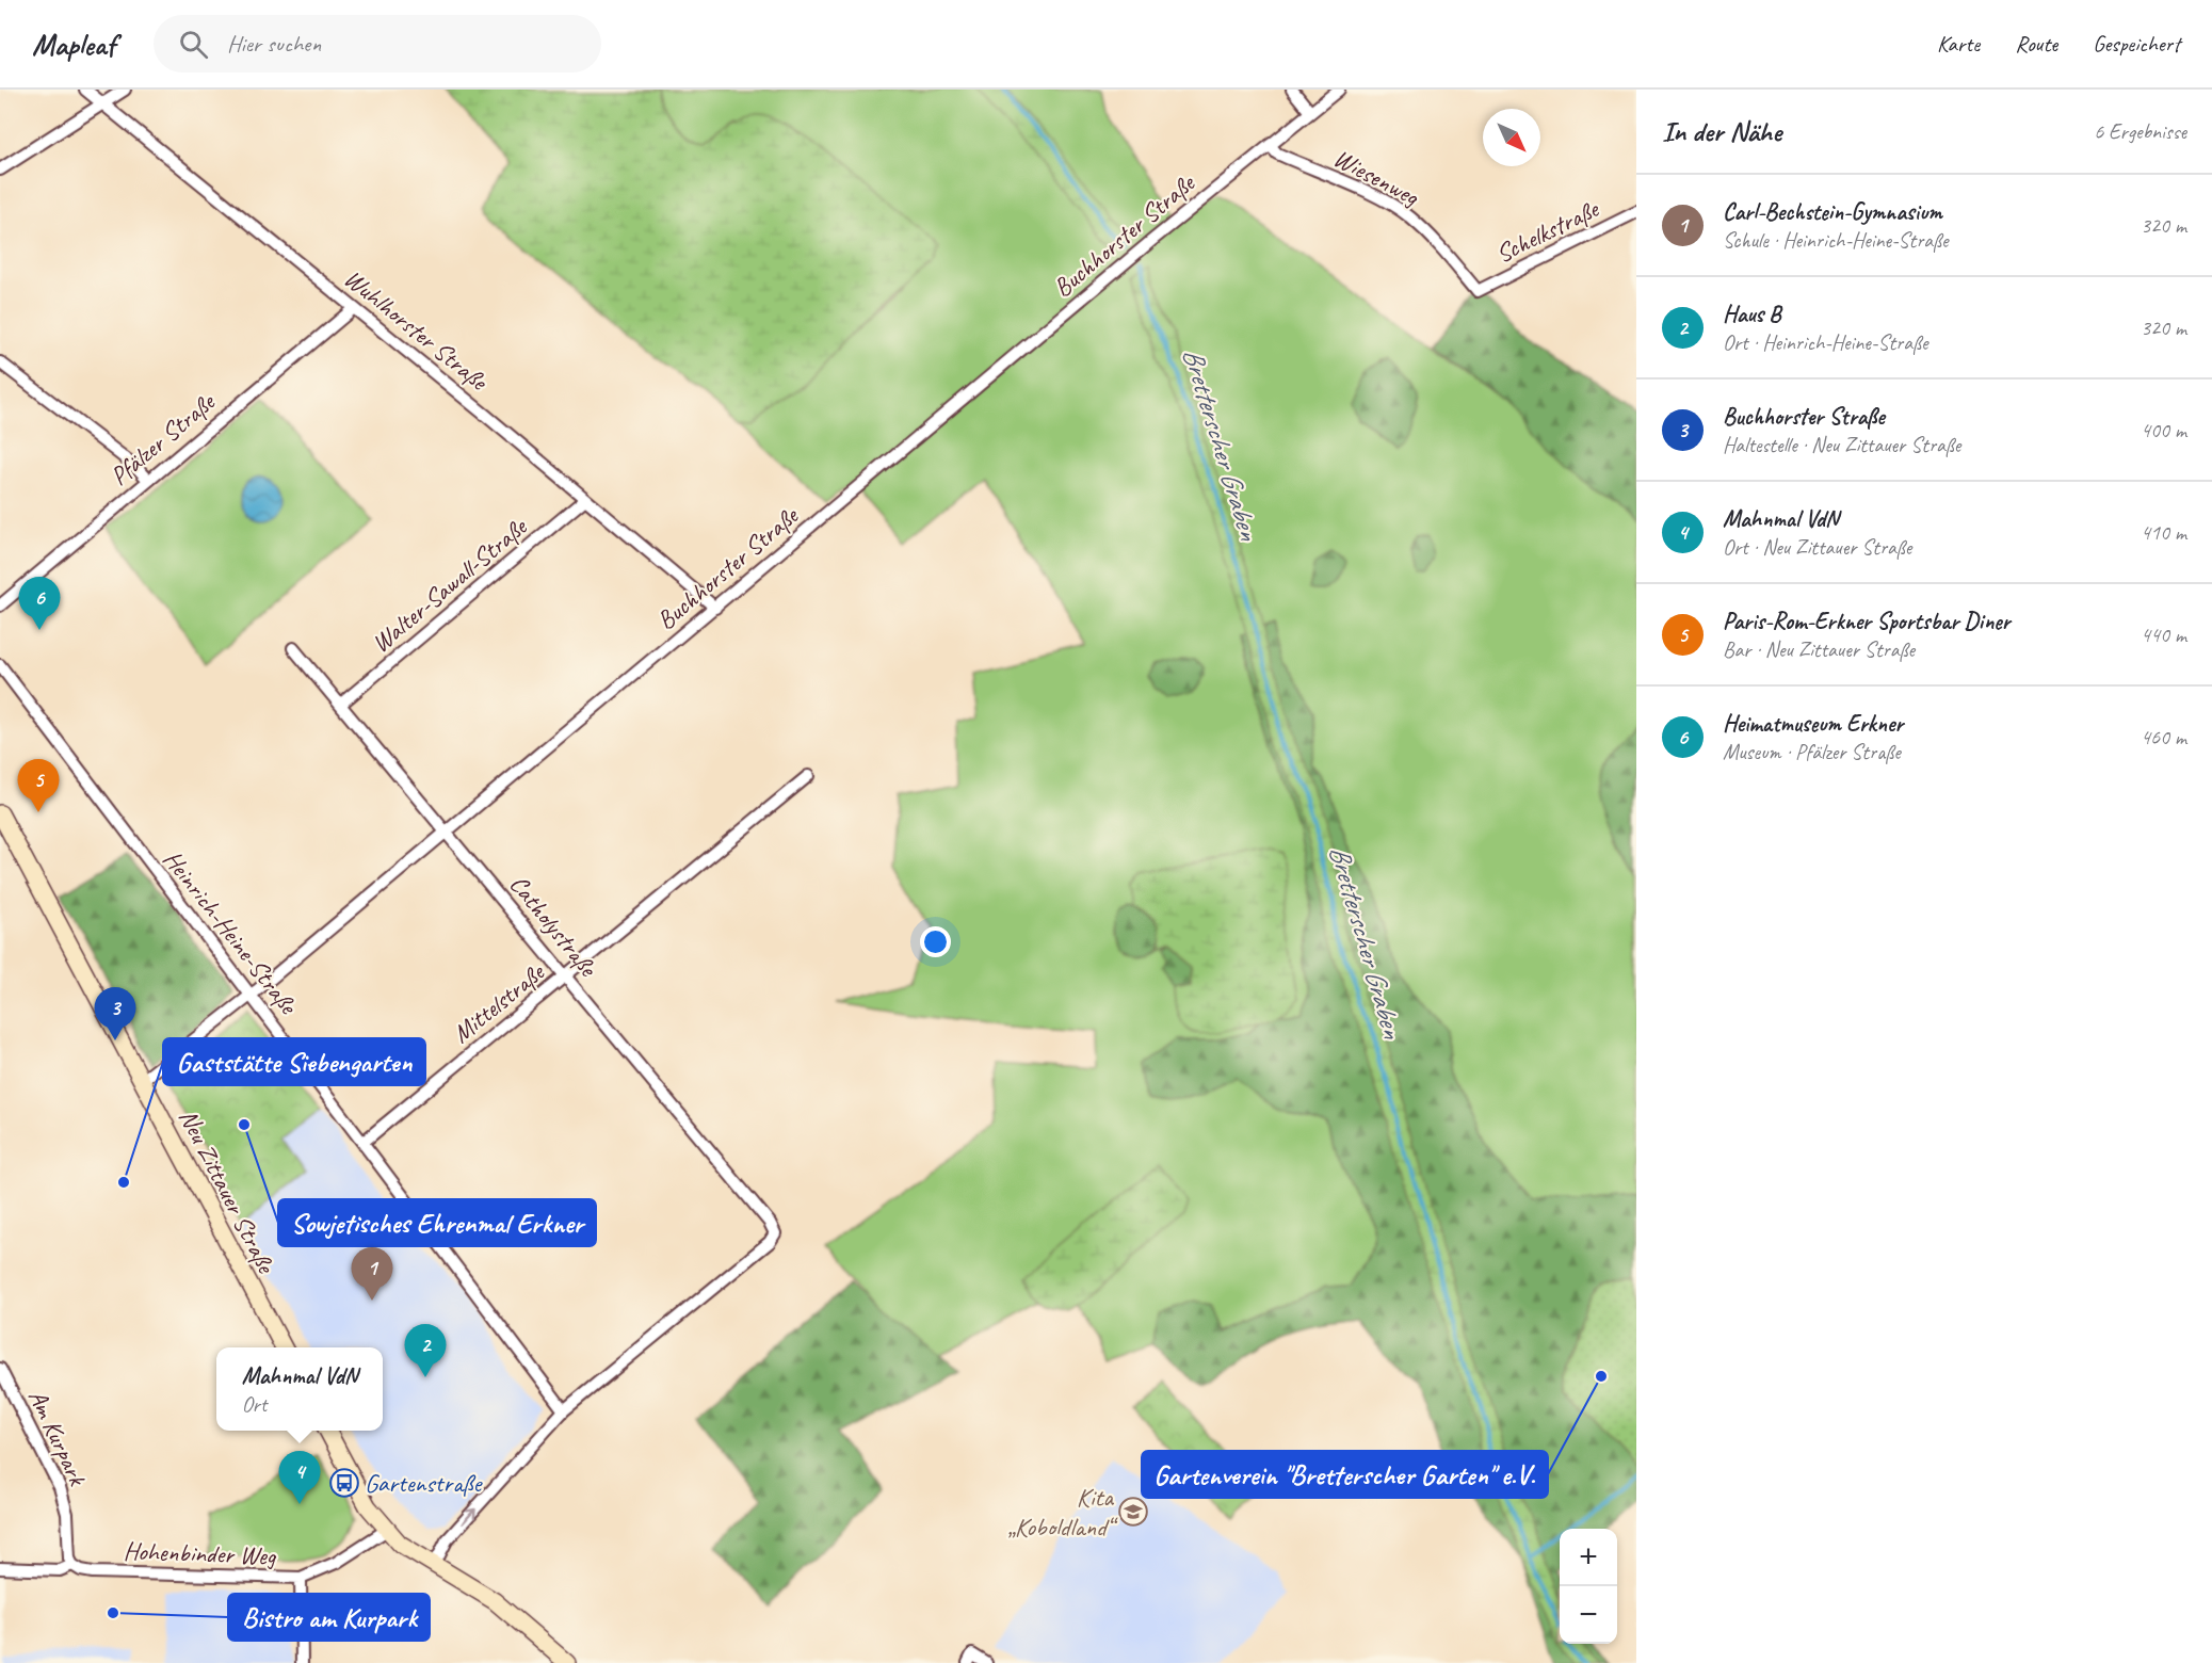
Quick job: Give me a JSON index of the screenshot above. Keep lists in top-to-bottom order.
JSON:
{
  "streets": {
    "main road": ["Neu Zittauer Straße"],
    "street": [
      "Wiesenweg",
      "Schelkstraße",
      "Buchhorster Straße",
      "Wuhlhorster Straße",
      "Pfälzer Straße",
      "Walter-Sawall-Straße",
      "Catholystraße",
      "Heinrich-Heine-Straße",
      "Mittelstraße",
      "Am Kurpark",
      "Hohenbinder Weg"
    ]
  },
  "crossings": [
    ["Wiesenweg", "Schelkstraße"],
    ["Wiesenweg", "Buchhorster Straße"],
    ["Buchhorster Straße", "Wuhlhorster Straße"],
    ["Buchhorster Straße", "Catholystraße"],
    ["Buchhorster Straße", "Heinrich-Heine-Straße"],
    ["Buchhorster Straße", "Neu Zittauer Straße"],
    ["Wuhlhorster Straße", "Pfälzer Straße"],
    ["Wuhlhorster Straße", "Walter-Sawall-Straße"],
    ["Walter-Sawall-Straße", "Catholystraße"],
    ["Catholystraße", "Heinrich-Heine-Straße"],
    ["Catholystraße", "Mittelstraße"],
    ["Heinrich-Heine-Straße", "Mittelstraße"],
    ["Am Kurpark", "Hohenbinder Weg"]
  ],
  "water": ["Bretterscher Graben"],
  "places": {
    "other": [
      "Sowjetisches Ehrenmal Erkner",
      "Gaststätte Siebengarten",
      "Gartenverein \"Bretterscher Garten\" e.V.",
      "Bistro am Kurpark"
    ],
    "bus stop": ["Gartenstraße"],
    "school or university": ["Kita „Koboldland“"]
  },
  "north": "bottom right",
  "page": {
    "header": "Mapleaf",
    "search": "Hier suchen",
    "nav": ["Karte", "Route", "Gespeichert"],
    "heading": ["In der Nähe", "6 Ergebnisse"],
    "list": [
      {
        "mark": "1",
        "name": "Carl-Bechstein-Gymnasium",
        "note": "Schule · Heinrich-Heine-Straße",
        "value": "320 m"
      },
      {
        "mark": "2",
        "name": "Haus B",
        "note": "Ort · Heinrich-Heine-Straße",
        "value": "320 m"
      },
      {
        "mark": "3",
        "name": "Buchhorster Straße",
        "note": "Haltestelle · Neu Zittauer Straße",
        "value": "400 m"
      },
      {
        "mark": "4",
        "name": "Mahnmal VdN",
        "note": "Ort · Neu Zittauer Straße",
        "value": "410 m"
      },
      {
        "mark": "5",
        "name": "Paris-Rom-Erkner Sportsbar Diner",
        "note": "Bar · Neu Zittauer Straße",
        "value": "440 m"
      },
      {
        "mark": "6",
        "name": "Heimatmuseum Erkner",
        "note": "Museum · Pfälzer Straße",
        "value": "460 m"
      }
    ],
    "pins": [
      "6",
      "5",
      "3",
      "1",
      "2",
      "4"
    ],
    "popup": ["Mahnmal VdN", "Ort"],
    "map_buttons": ["+", "−"]
  }
}
